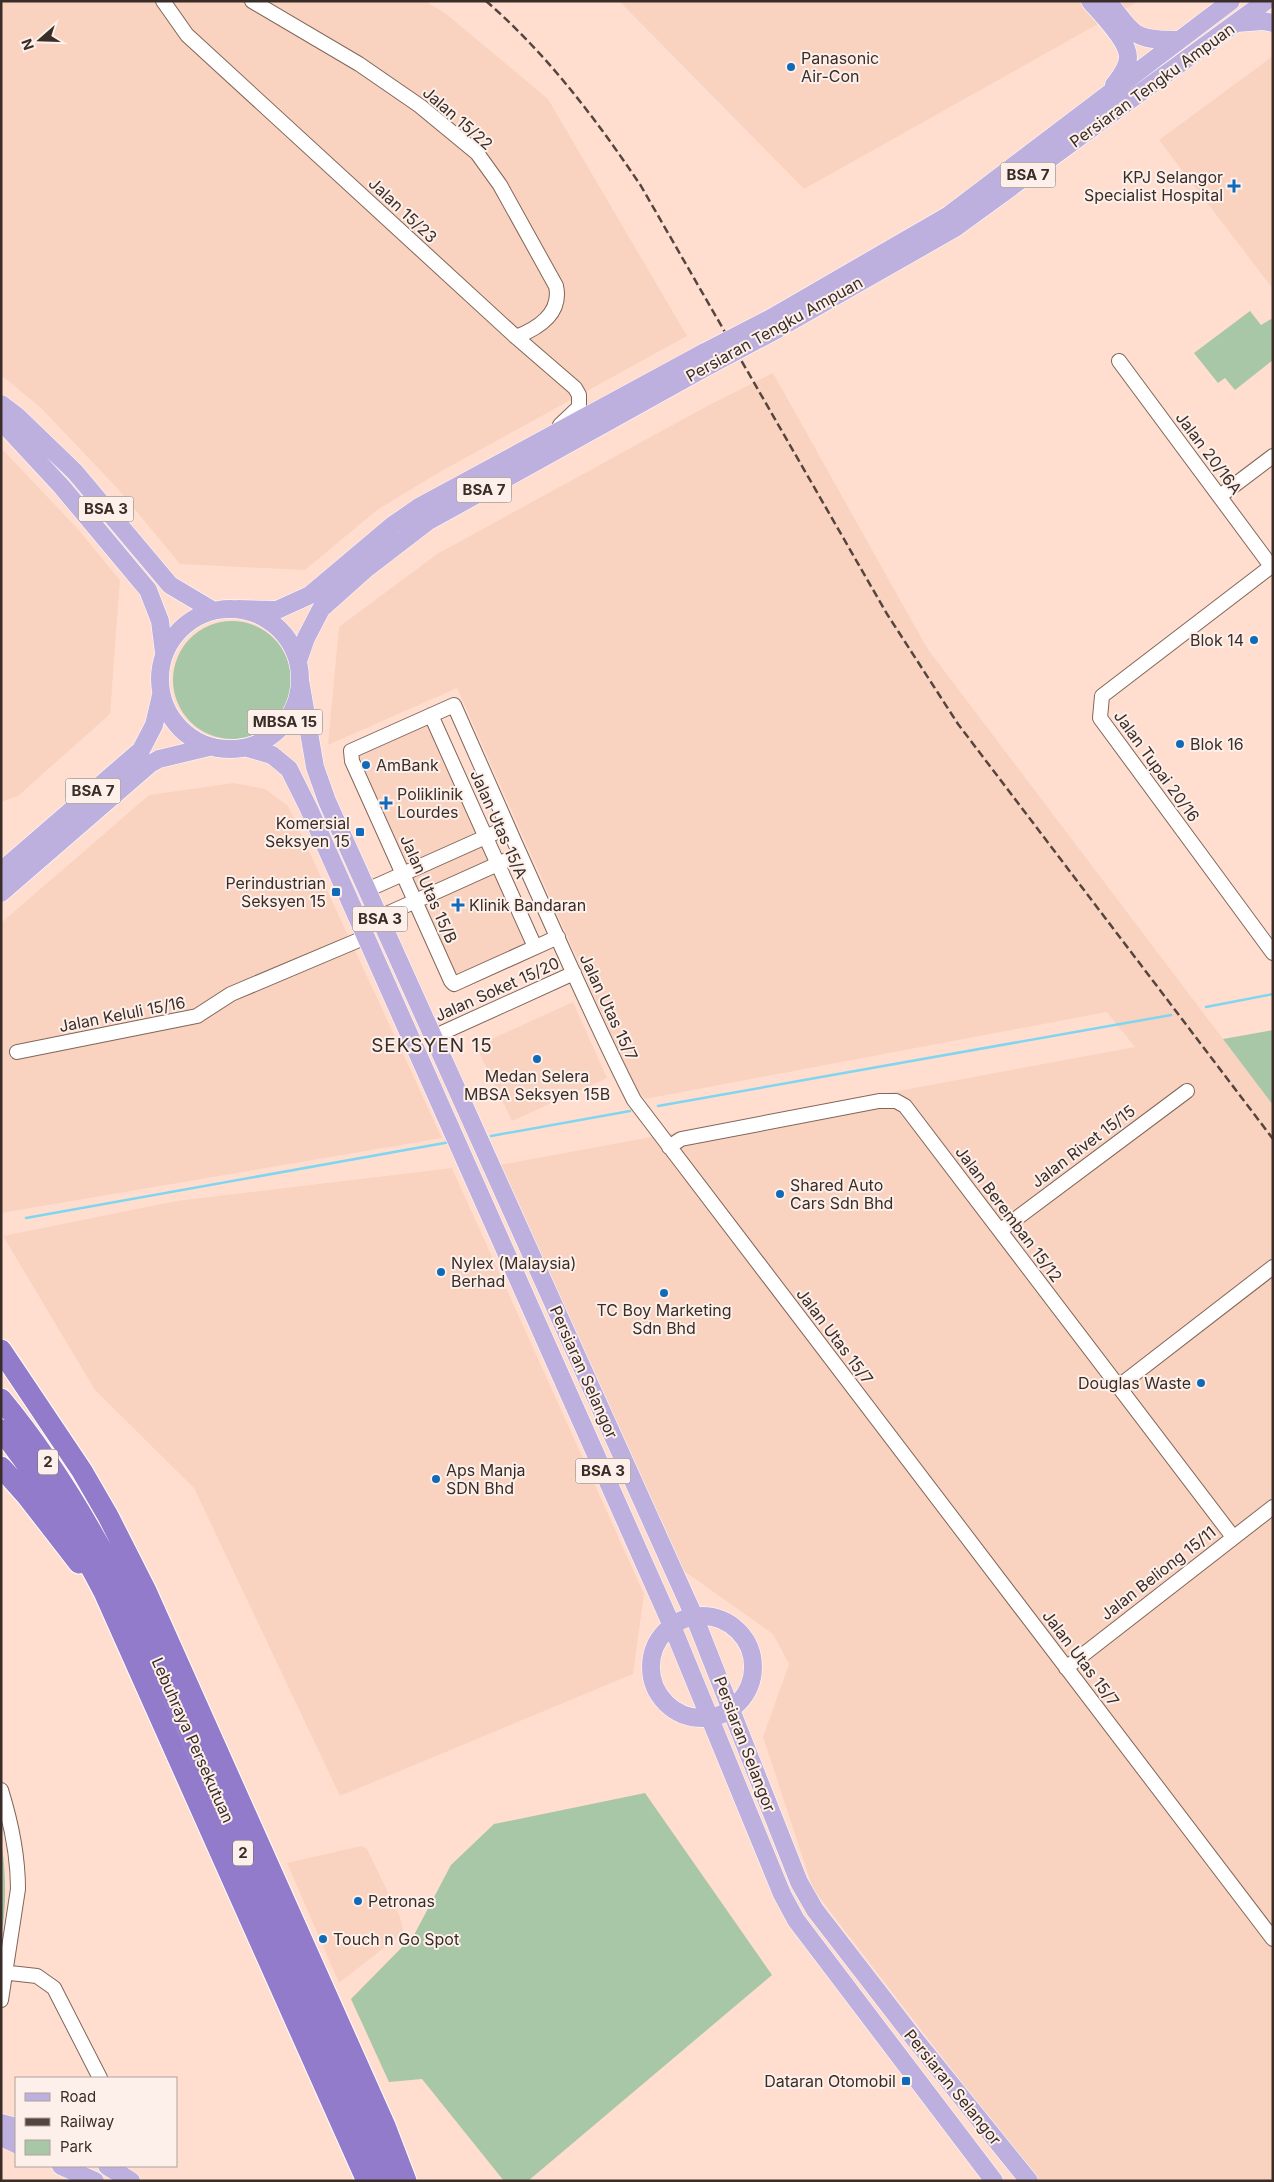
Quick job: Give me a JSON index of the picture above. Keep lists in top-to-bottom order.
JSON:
{
  "streets": {
    "highway": ["2", "Lebuhraya Persekutuan"],
    "main road": [
      "Persiaran Tengku Ampuan",
      "BSA 7",
      "BSA 3",
      "MBSA 15",
      "Persiaran Selangor"
    ],
    "street": [
      "Jalan 15/22",
      "Jalan 15/23",
      "Jalan 20/16A",
      "Jalan Tupai 20/16",
      "Jalan Utas 15/A",
      "Jalan Utas 15/B",
      "Jalan Soket 15/20",
      "Jalan Utas 15/7",
      "Jalan Keluli 15/16",
      "Jalan Rivet 15/15",
      "Jalan Beremban 15/12",
      "Jalan Beliong 15/11"
    ]
  },
  "crossings": [
    ["Persiaran Tengku Ampuan", "BSA 7"],
    ["Persiaran Tengku Ampuan", "Jalan 15/23"],
    ["Persiaran Tengku Ampuan", "BSA 3"],
    ["Persiaran Tengku Ampuan", "MBSA 15"],
    ["Persiaran Tengku Ampuan", "Persiaran Selangor"],
    ["Jalan 15/22", "Jalan 15/23"],
    ["BSA 7", "BSA 3"],
    ["BSA 7", "MBSA 15"],
    ["BSA 7", "Persiaran Selangor"],
    ["Jalan 20/16A", "Jalan Tupai 20/16"],
    ["BSA 3", "MBSA 15"],
    ["BSA 3", "Persiaran Selangor"],
    ["MBSA 15", "Persiaran Selangor"],
    ["Jalan Utas 15/A", "Jalan Utas 15/B"],
    ["Jalan Utas 15/B", "Jalan Utas 15/7"],
    ["Jalan Soket 15/20", "Jalan Utas 15/7"],
    ["Jalan Soket 15/20", "Persiaran Selangor"],
    ["Jalan Utas 15/7", "Jalan Beremban 15/12"],
    ["Jalan Utas 15/7", "Jalan Beliong 15/11"],
    ["Jalan Keluli 15/16", "Persiaran Selangor"],
    ["Jalan Rivet 15/15", "Jalan Beremban 15/12"],
    ["Jalan Beremban 15/12", "Jalan Beliong 15/11"]
  ],
  "districts": ["SEKSYEN 15"],
  "places": {
    "other": [
      "Panasonic Air-Con",
      "Blok 14",
      "Blok 16",
      "AmBank",
      "Medan Selera MBSA Seksyen 15B",
      "Shared Auto Cars Sdn Bhd",
      "Nylex (Malaysia) Berhad",
      "TC Boy Marketing Sdn Bhd",
      "Douglas Waste",
      "Aps Manja SDN Bhd",
      "Petronas",
      "Touch n Go Spot"
    ],
    "health": ["KPJ Selangor Specialist Hospital", "Poliklinik Lourdes", "Klinik Bandaran"],
    "transit": ["Komersial Seksyen 15", "Perindustrian Seksyen 15", "Dataran Otomobil"]
  },
  "legend": ["Road", "Railway", "Park"],
  "north": "left"
}
